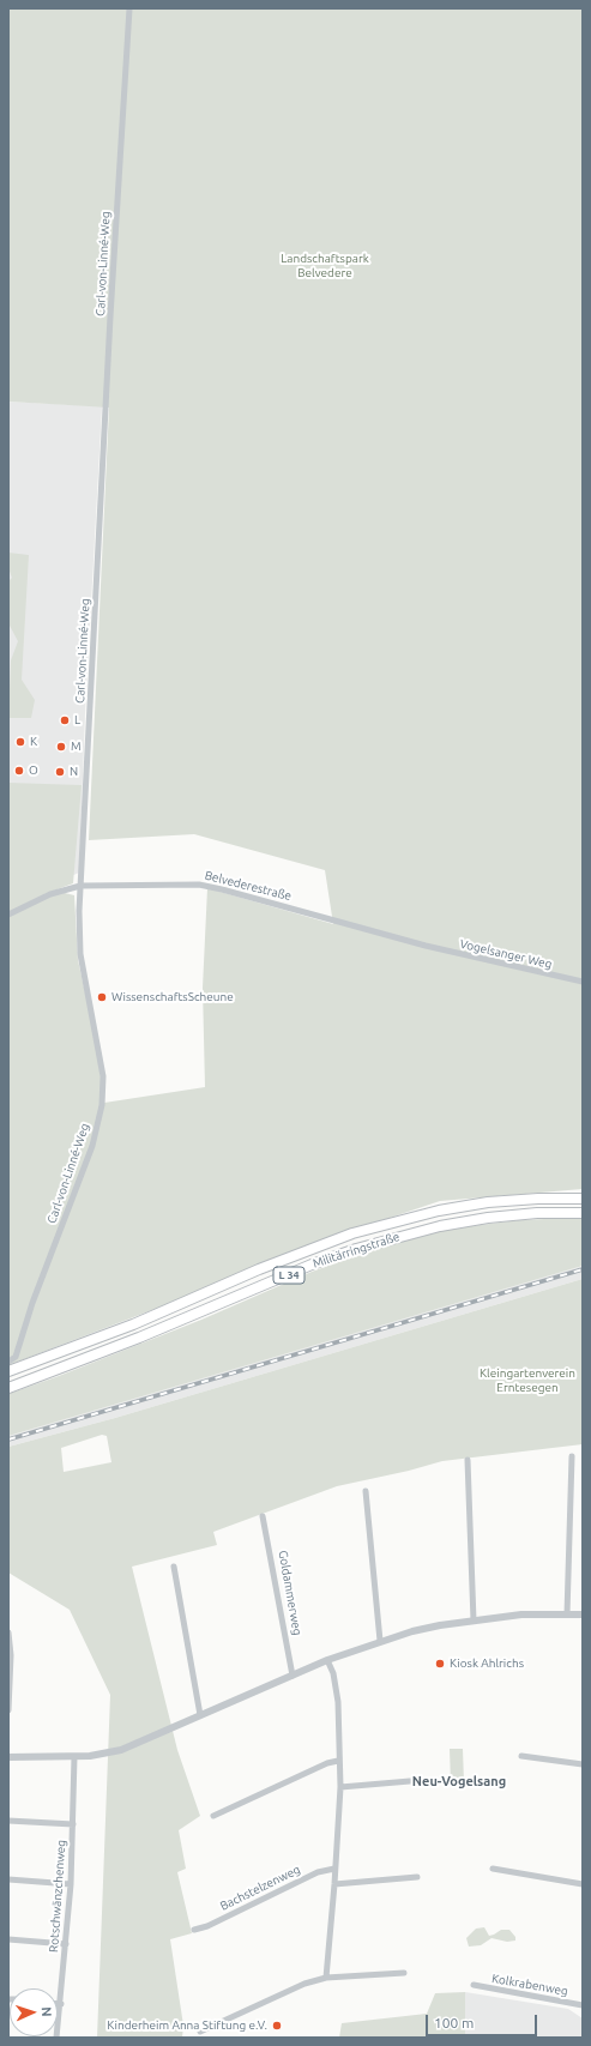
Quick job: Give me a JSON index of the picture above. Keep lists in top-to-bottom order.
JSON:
{
  "streets": {
    "main road": ["Militärringstraße", "L 34"],
    "street": [
      "Carl-von-Linné-Weg",
      "Belvederestraße",
      "Vogelsanger Weg",
      "Goldammerweg",
      "Bachstelzenweg",
      "Rotschwänzchenweg",
      "Kolkrabenweg"
    ]
  },
  "crossings": [
    ["Carl-von-Linné-Weg", "Belvederestraße"],
    ["Belvederestraße", "Vogelsanger Weg"]
  ],
  "districts": ["Neu-Vogelsang"],
  "parks": ["Landschaftspark Belvedere", "Kleingartenverein Erntesegen"],
  "places": [
    "L",
    "K",
    "M",
    "O",
    "N",
    "WissenschaftsScheune",
    "Kiosk Ahlrichs",
    "Kinderheim Anna Stiftung e.V."
  ],
  "scale_bar": "100 m",
  "north": "right"
}
